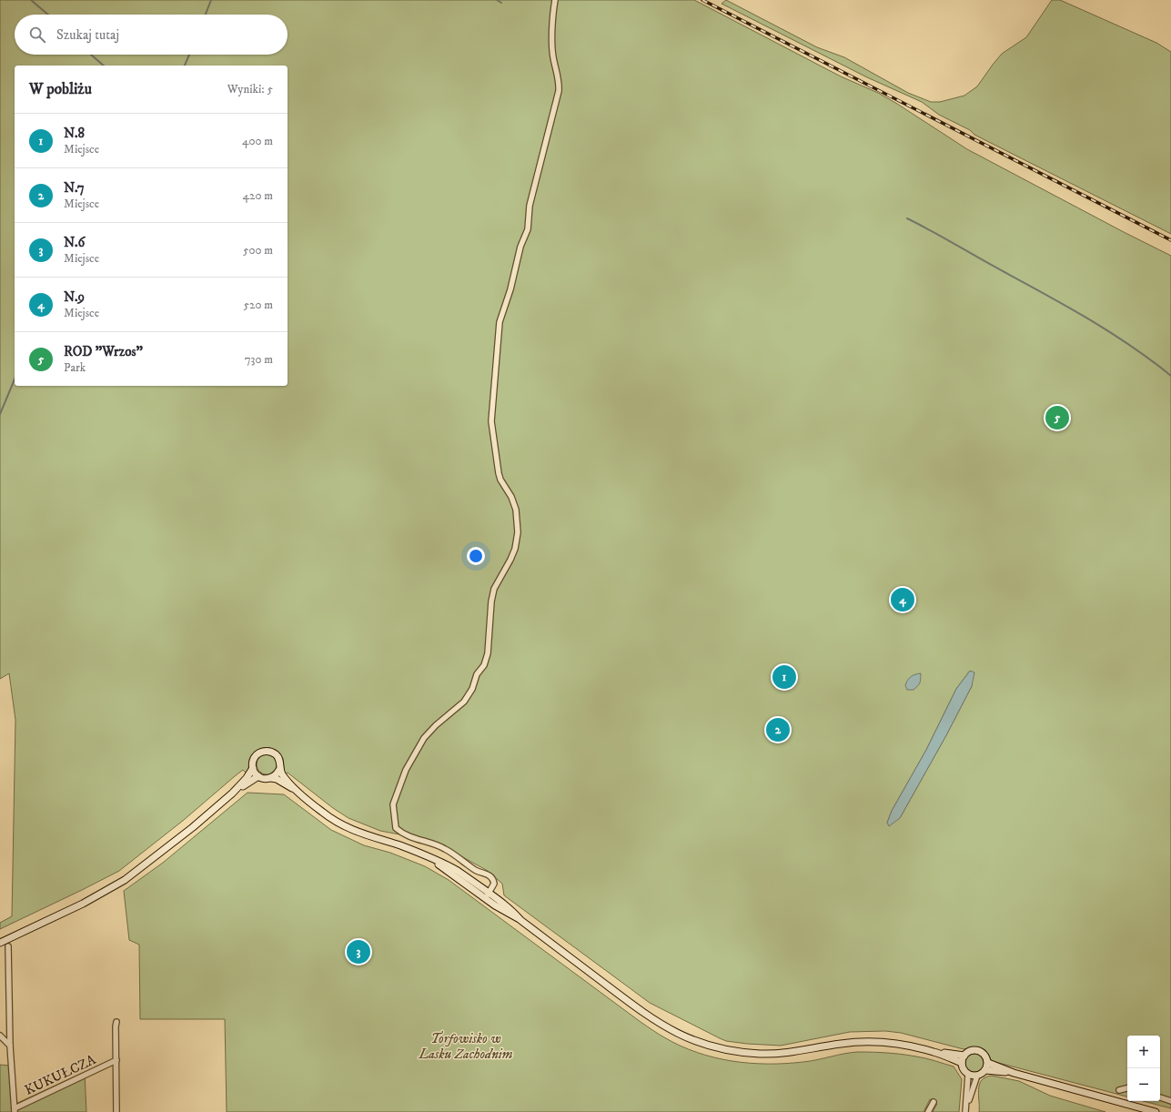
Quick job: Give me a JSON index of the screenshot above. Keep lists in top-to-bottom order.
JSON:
{
  "streets": {
    "street": ["KUKUŁCZA"]
  },
  "parks": ["Torfowisko w Lasku Zachodnim"],
  "page": {
    "search": "Szukaj tutaj",
    "heading": ["W pobliżu", "Wyniki: 5"],
    "list": [
      {
        "mark": "1",
        "name": "N.8",
        "note": "Miejsce",
        "value": "400 m"
      },
      {
        "mark": "2",
        "name": "N.7",
        "note": "Miejsce",
        "value": "420 m"
      },
      {
        "mark": "3",
        "name": "N.6",
        "note": "Miejsce",
        "value": "500 m"
      },
      {
        "mark": "4",
        "name": "N.9",
        "note": "Miejsce",
        "value": "520 m"
      },
      {
        "mark": "5",
        "name": "ROD \"Wrzos\"",
        "note": "Park",
        "value": "730 m"
      }
    ],
    "pins": [
      "5",
      "4",
      "1",
      "2",
      "3"
    ],
    "map_buttons": ["+", "−"]
  }
}
